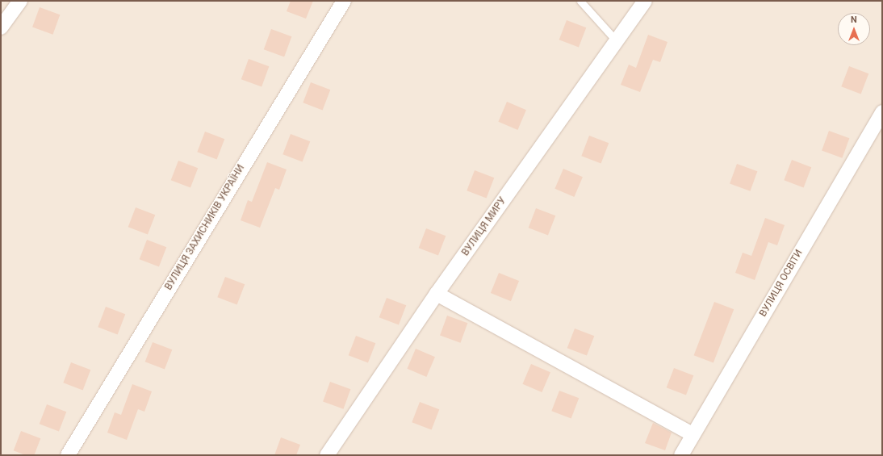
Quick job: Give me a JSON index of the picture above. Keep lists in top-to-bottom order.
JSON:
{
  "streets": {
    "street": ["ВУЛИЦЯ МИРУ", "ВУЛИЦЯ ЗАХИСНИКІВ УКРАЇНИ", "ВУЛИЦЯ ОСВІТИ"]
  },
  "north": "top"
}
